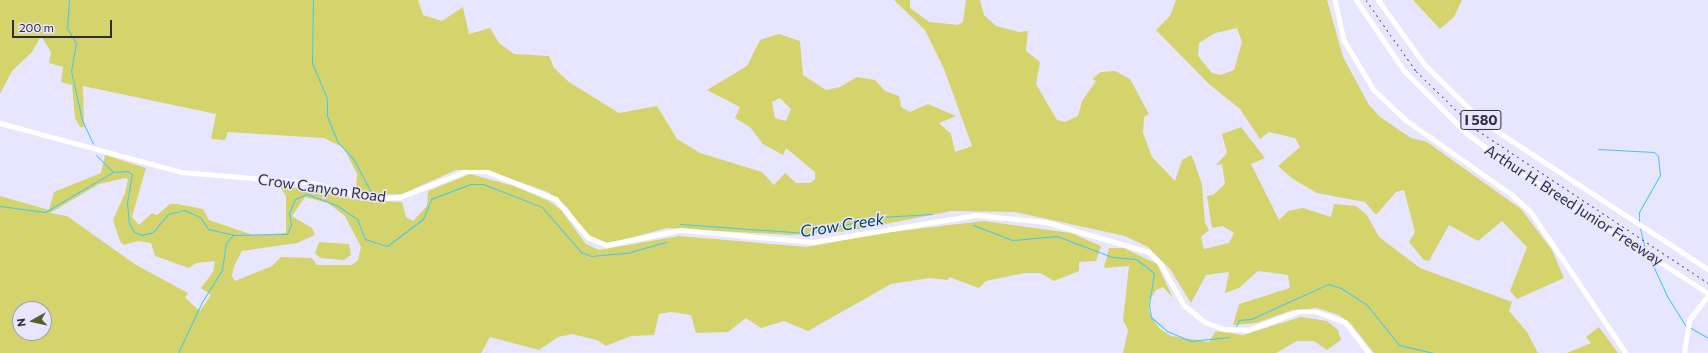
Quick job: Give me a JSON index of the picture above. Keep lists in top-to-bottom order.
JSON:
{
  "streets": {
    "highway": ["I 580", "Arthur H. Breed Junior Freeway"],
    "main road": ["Crow Canyon Road"]
  },
  "water": ["Crow Creek"],
  "scale_bar": "200 m",
  "north": "left"
}
